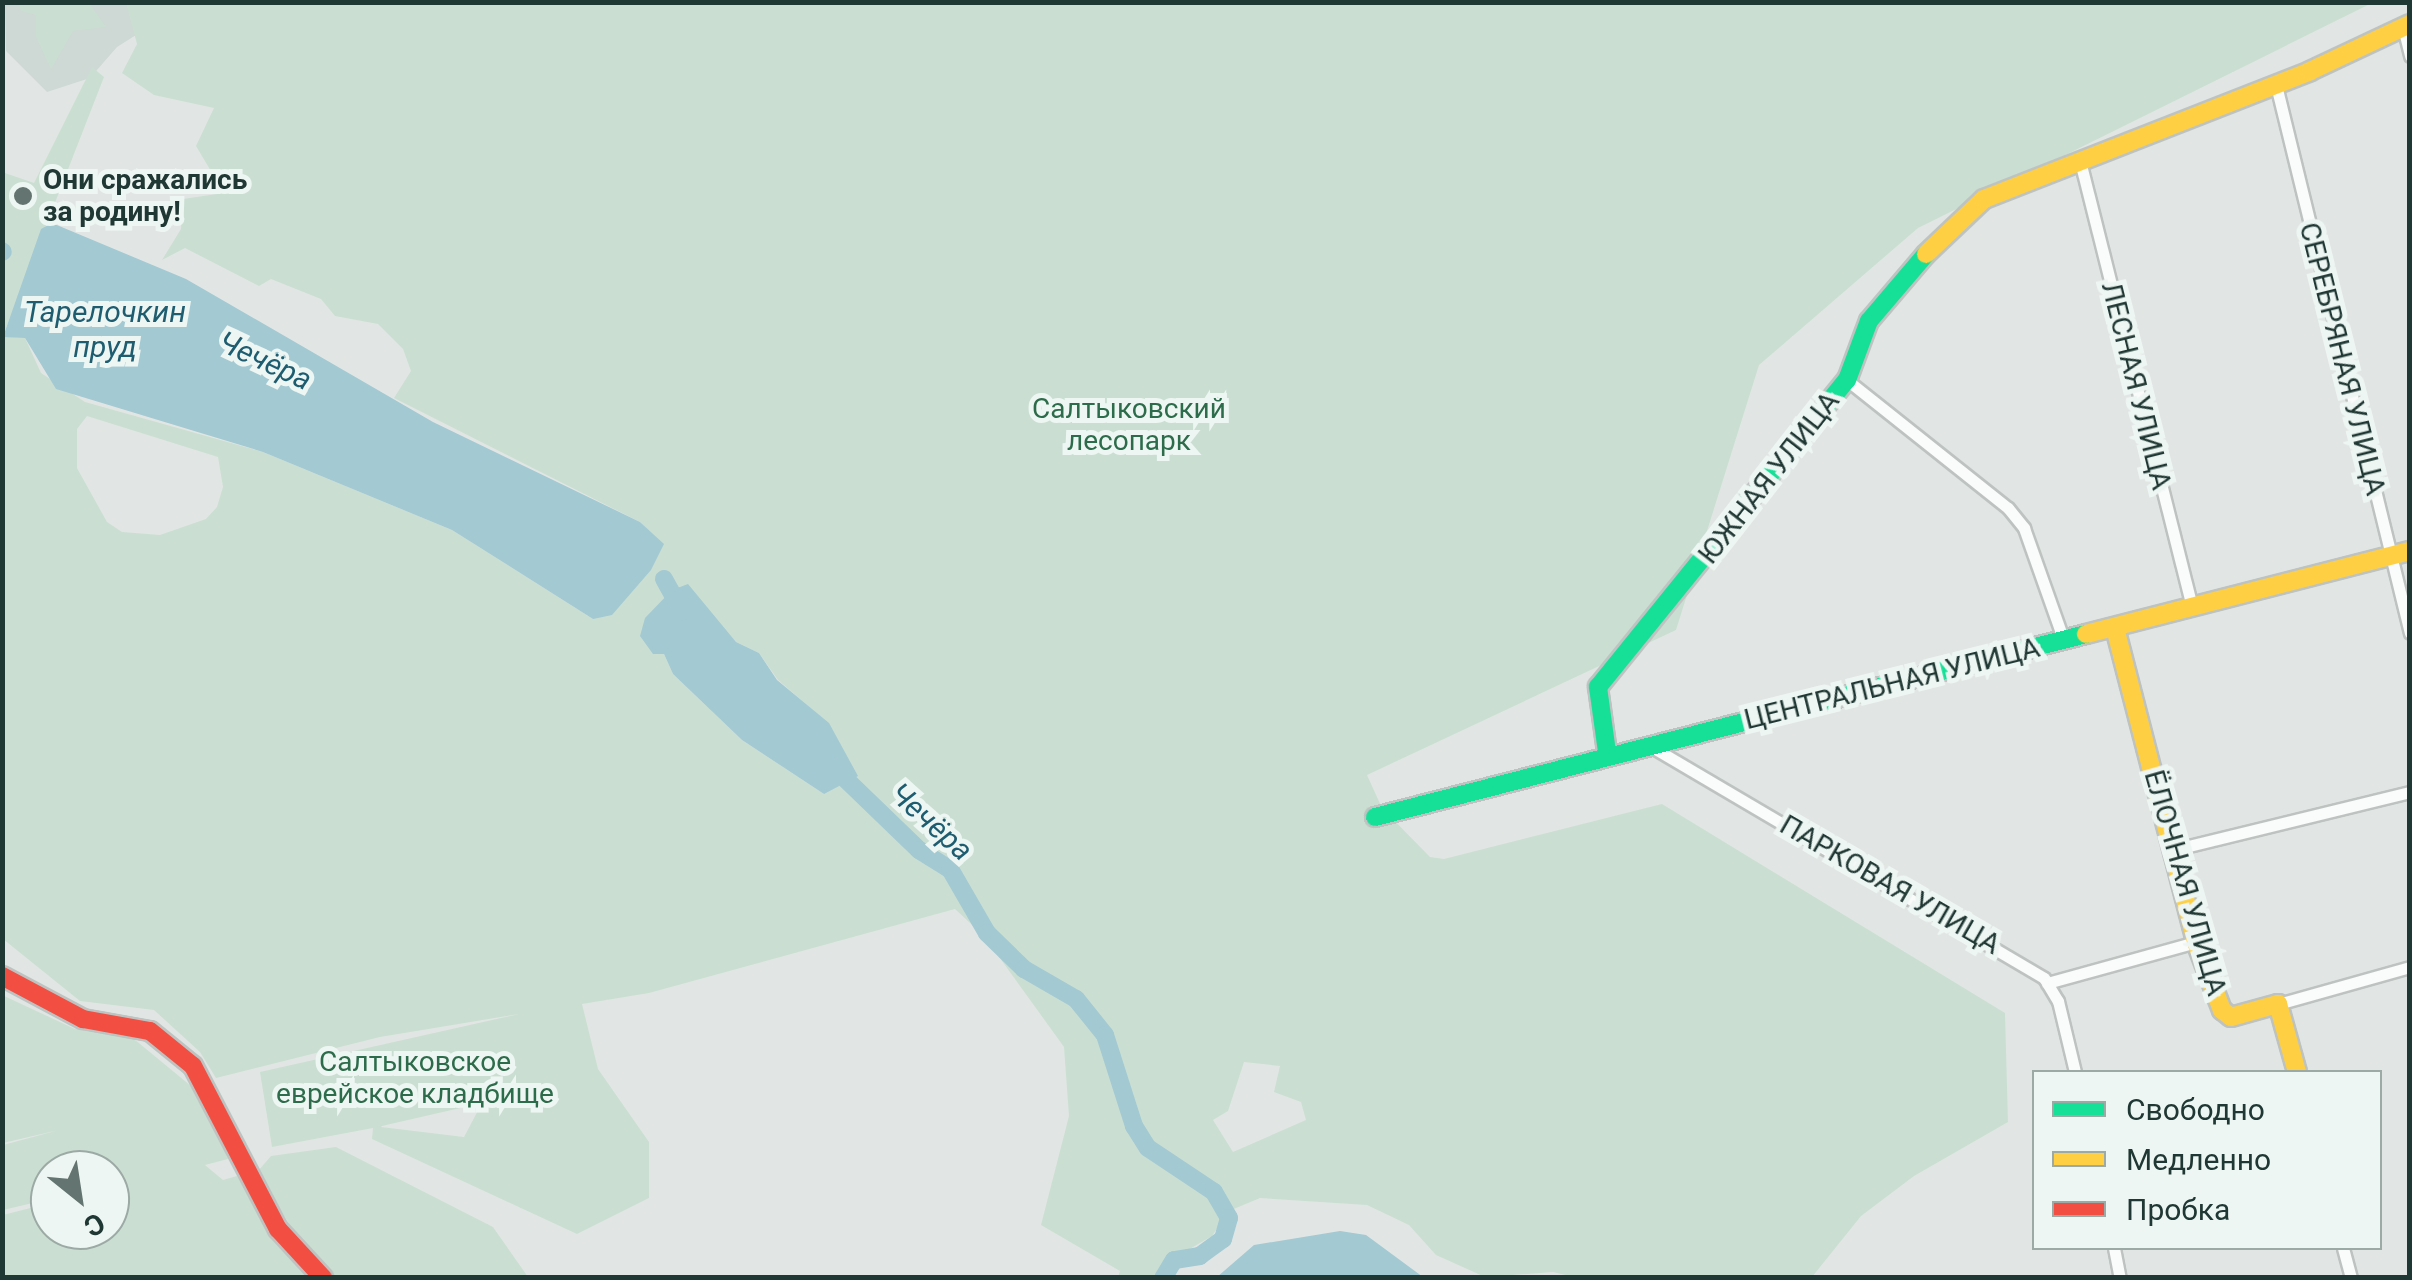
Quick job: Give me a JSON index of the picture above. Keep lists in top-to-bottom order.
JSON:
{
  "streets": {
    "street": [
      "СЕРЕБРЯНАЯ УЛИЦА",
      "ЛЕСНАЯ УЛИЦА",
      "ЮЖНАЯ УЛИЦА",
      "ЦЕНТРАЛЬНАЯ УЛИЦА",
      "ЁЛОЧНАЯ УЛИЦА",
      "ПАРКОВАЯ УЛИЦА"
    ]
  },
  "crossings": [
    ["СЕРЕБРЯНАЯ УЛИЦА", "ЮЖНАЯ УЛИЦА"],
    ["СЕРЕБРЯНАЯ УЛИЦА", "ЦЕНТРАЛЬНАЯ УЛИЦА"],
    ["ЛЕСНАЯ УЛИЦА", "ЮЖНАЯ УЛИЦА"],
    ["ЛЕСНАЯ УЛИЦА", "ЦЕНТРАЛЬНАЯ УЛИЦА"],
    ["ЮЖНАЯ УЛИЦА", "ЦЕНТРАЛЬНАЯ УЛИЦА"],
    ["ЦЕНТРАЛЬНАЯ УЛИЦА", "ЁЛОЧНАЯ УЛИЦА"],
    ["ЦЕНТРАЛЬНАЯ УЛИЦА", "ПАРКОВАЯ УЛИЦА"]
  ],
  "water": ["Тарелочкин пруд", "Чечёра"],
  "parks": ["Салтыковский лесопарк", "Салтыковское еврейское кладбище"],
  "places": ["Они сражались за родину!"],
  "legend": ["Свободно", "Медленно", "Пробка"],
  "north": "bottom right"
}
